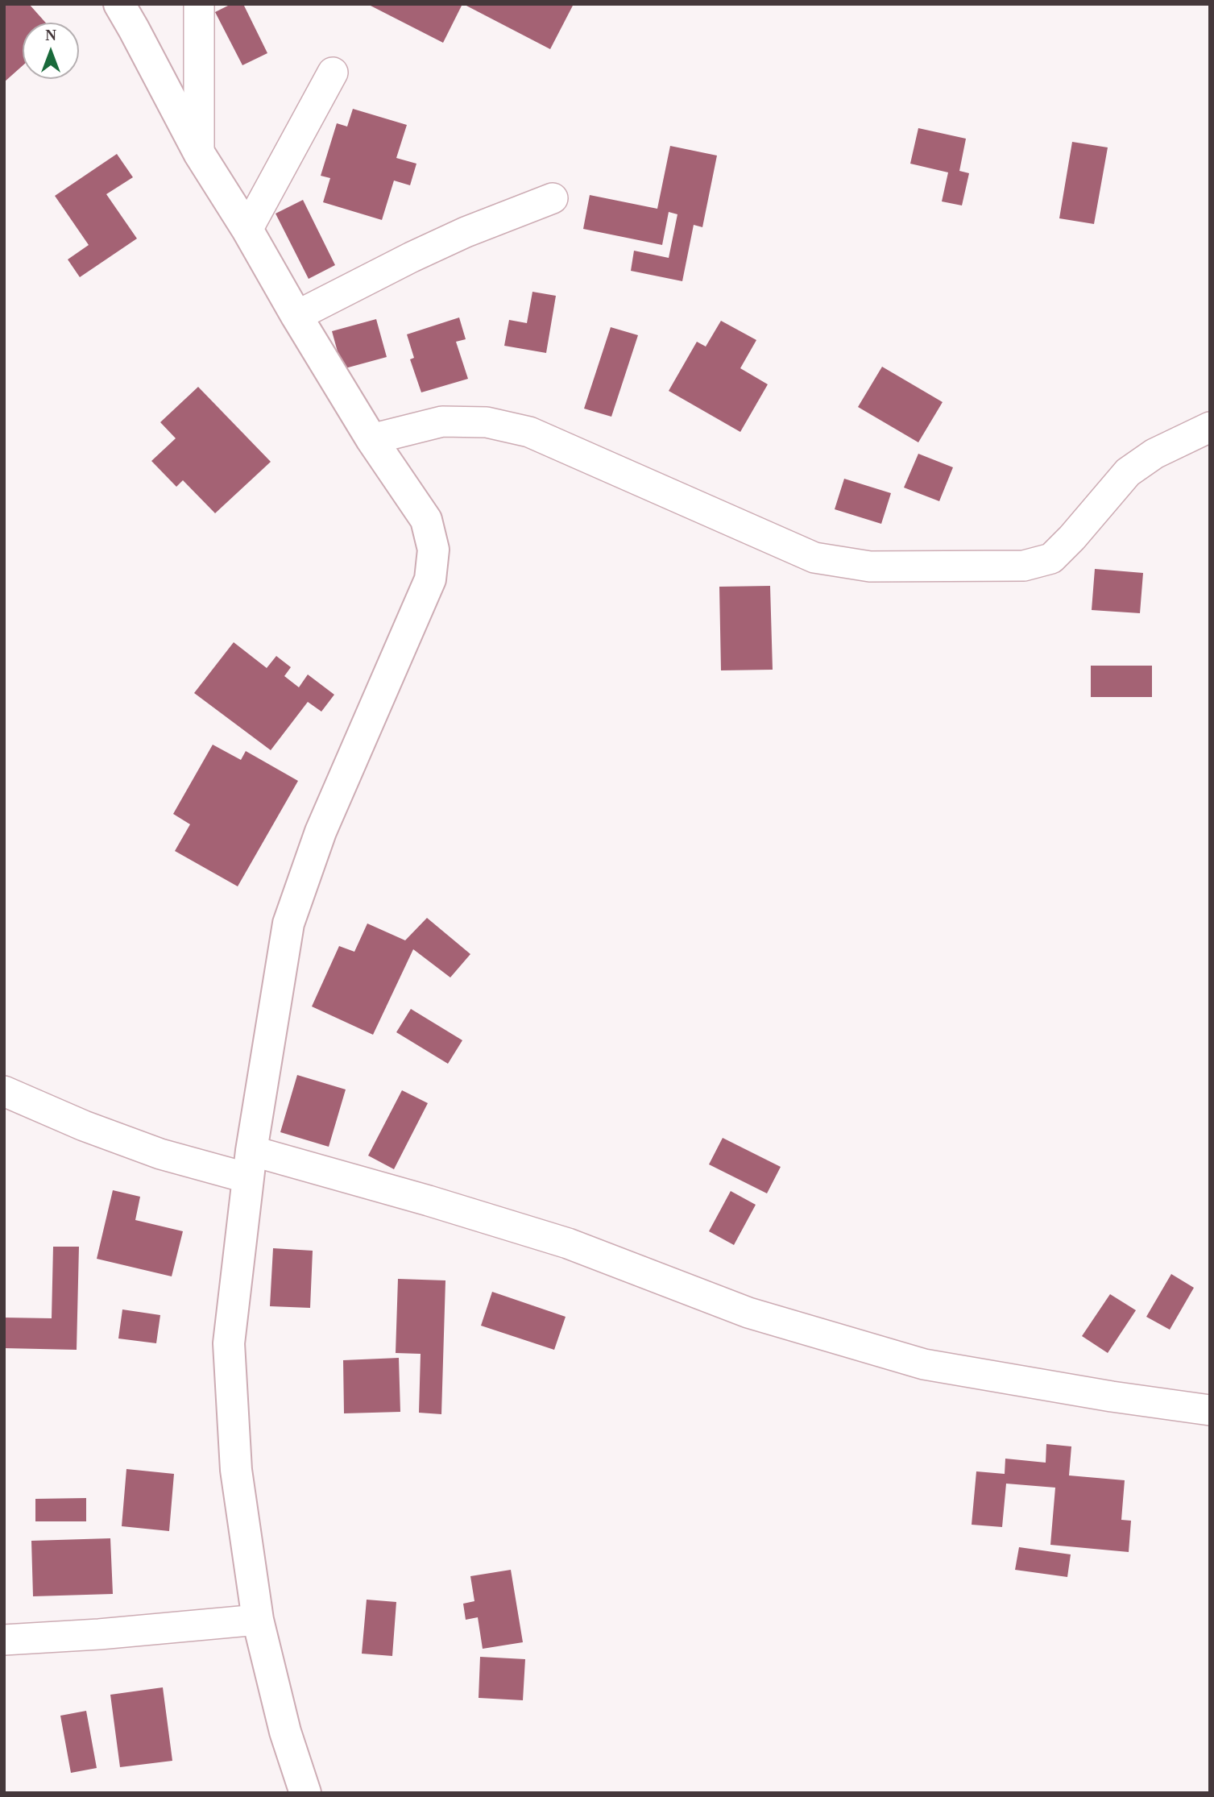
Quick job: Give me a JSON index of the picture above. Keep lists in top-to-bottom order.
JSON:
{
  "north": "top"
}
